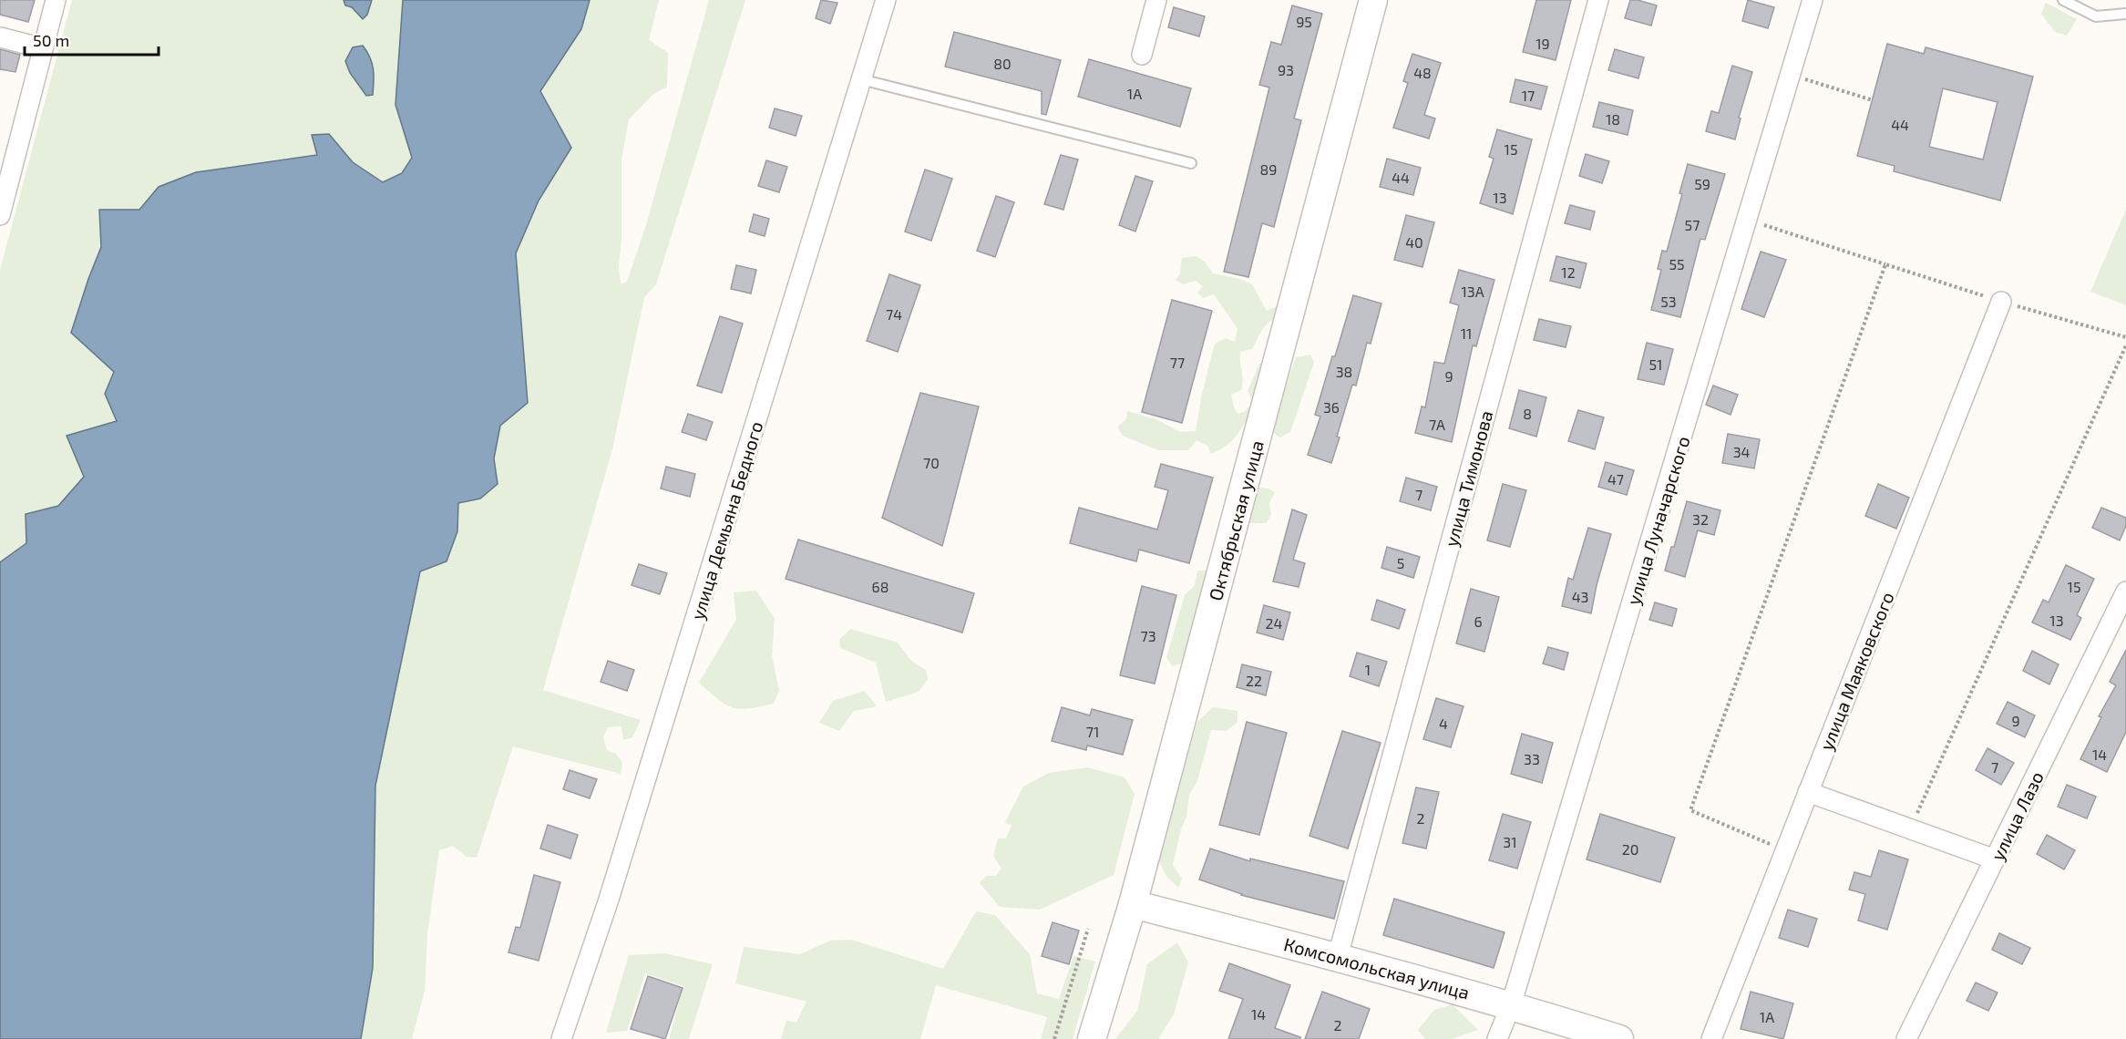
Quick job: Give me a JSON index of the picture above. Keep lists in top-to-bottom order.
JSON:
{
  "streets": {
    "street": [
      "улица Тимонова",
      "улица Демьяна Бедного",
      "Октябрьская улица",
      "улица Луначарского",
      "улица Маяковского",
      "улица Лазо",
      "Комсомольская улица"
    ]
  },
  "crossings": [
    ["улица Тимонова", "Комсомольская улица"],
    ["Октябрьская улица", "Комсомольская улица"],
    ["улица Луначарского", "Комсомольская улица"]
  ],
  "house_numbers": [
    "95",
    "19",
    "80",
    "93",
    "48",
    "1А",
    "17",
    "18",
    "44",
    "15",
    "89",
    "44",
    "59",
    "13",
    "57",
    "40",
    "55",
    "12",
    "13А",
    "53",
    "74",
    "11",
    "77",
    "51",
    "38",
    "9",
    "36",
    "8",
    "7А",
    "34",
    "70",
    "47",
    "7",
    "32",
    "5",
    "68",
    "15",
    "43",
    "13",
    "6",
    "24",
    "73",
    "1",
    "22",
    "9",
    "4",
    "71",
    "14",
    "33",
    "7",
    "2",
    "31",
    "20",
    "14",
    "1А",
    "2"
  ],
  "scale_bar": "50 m"
}
